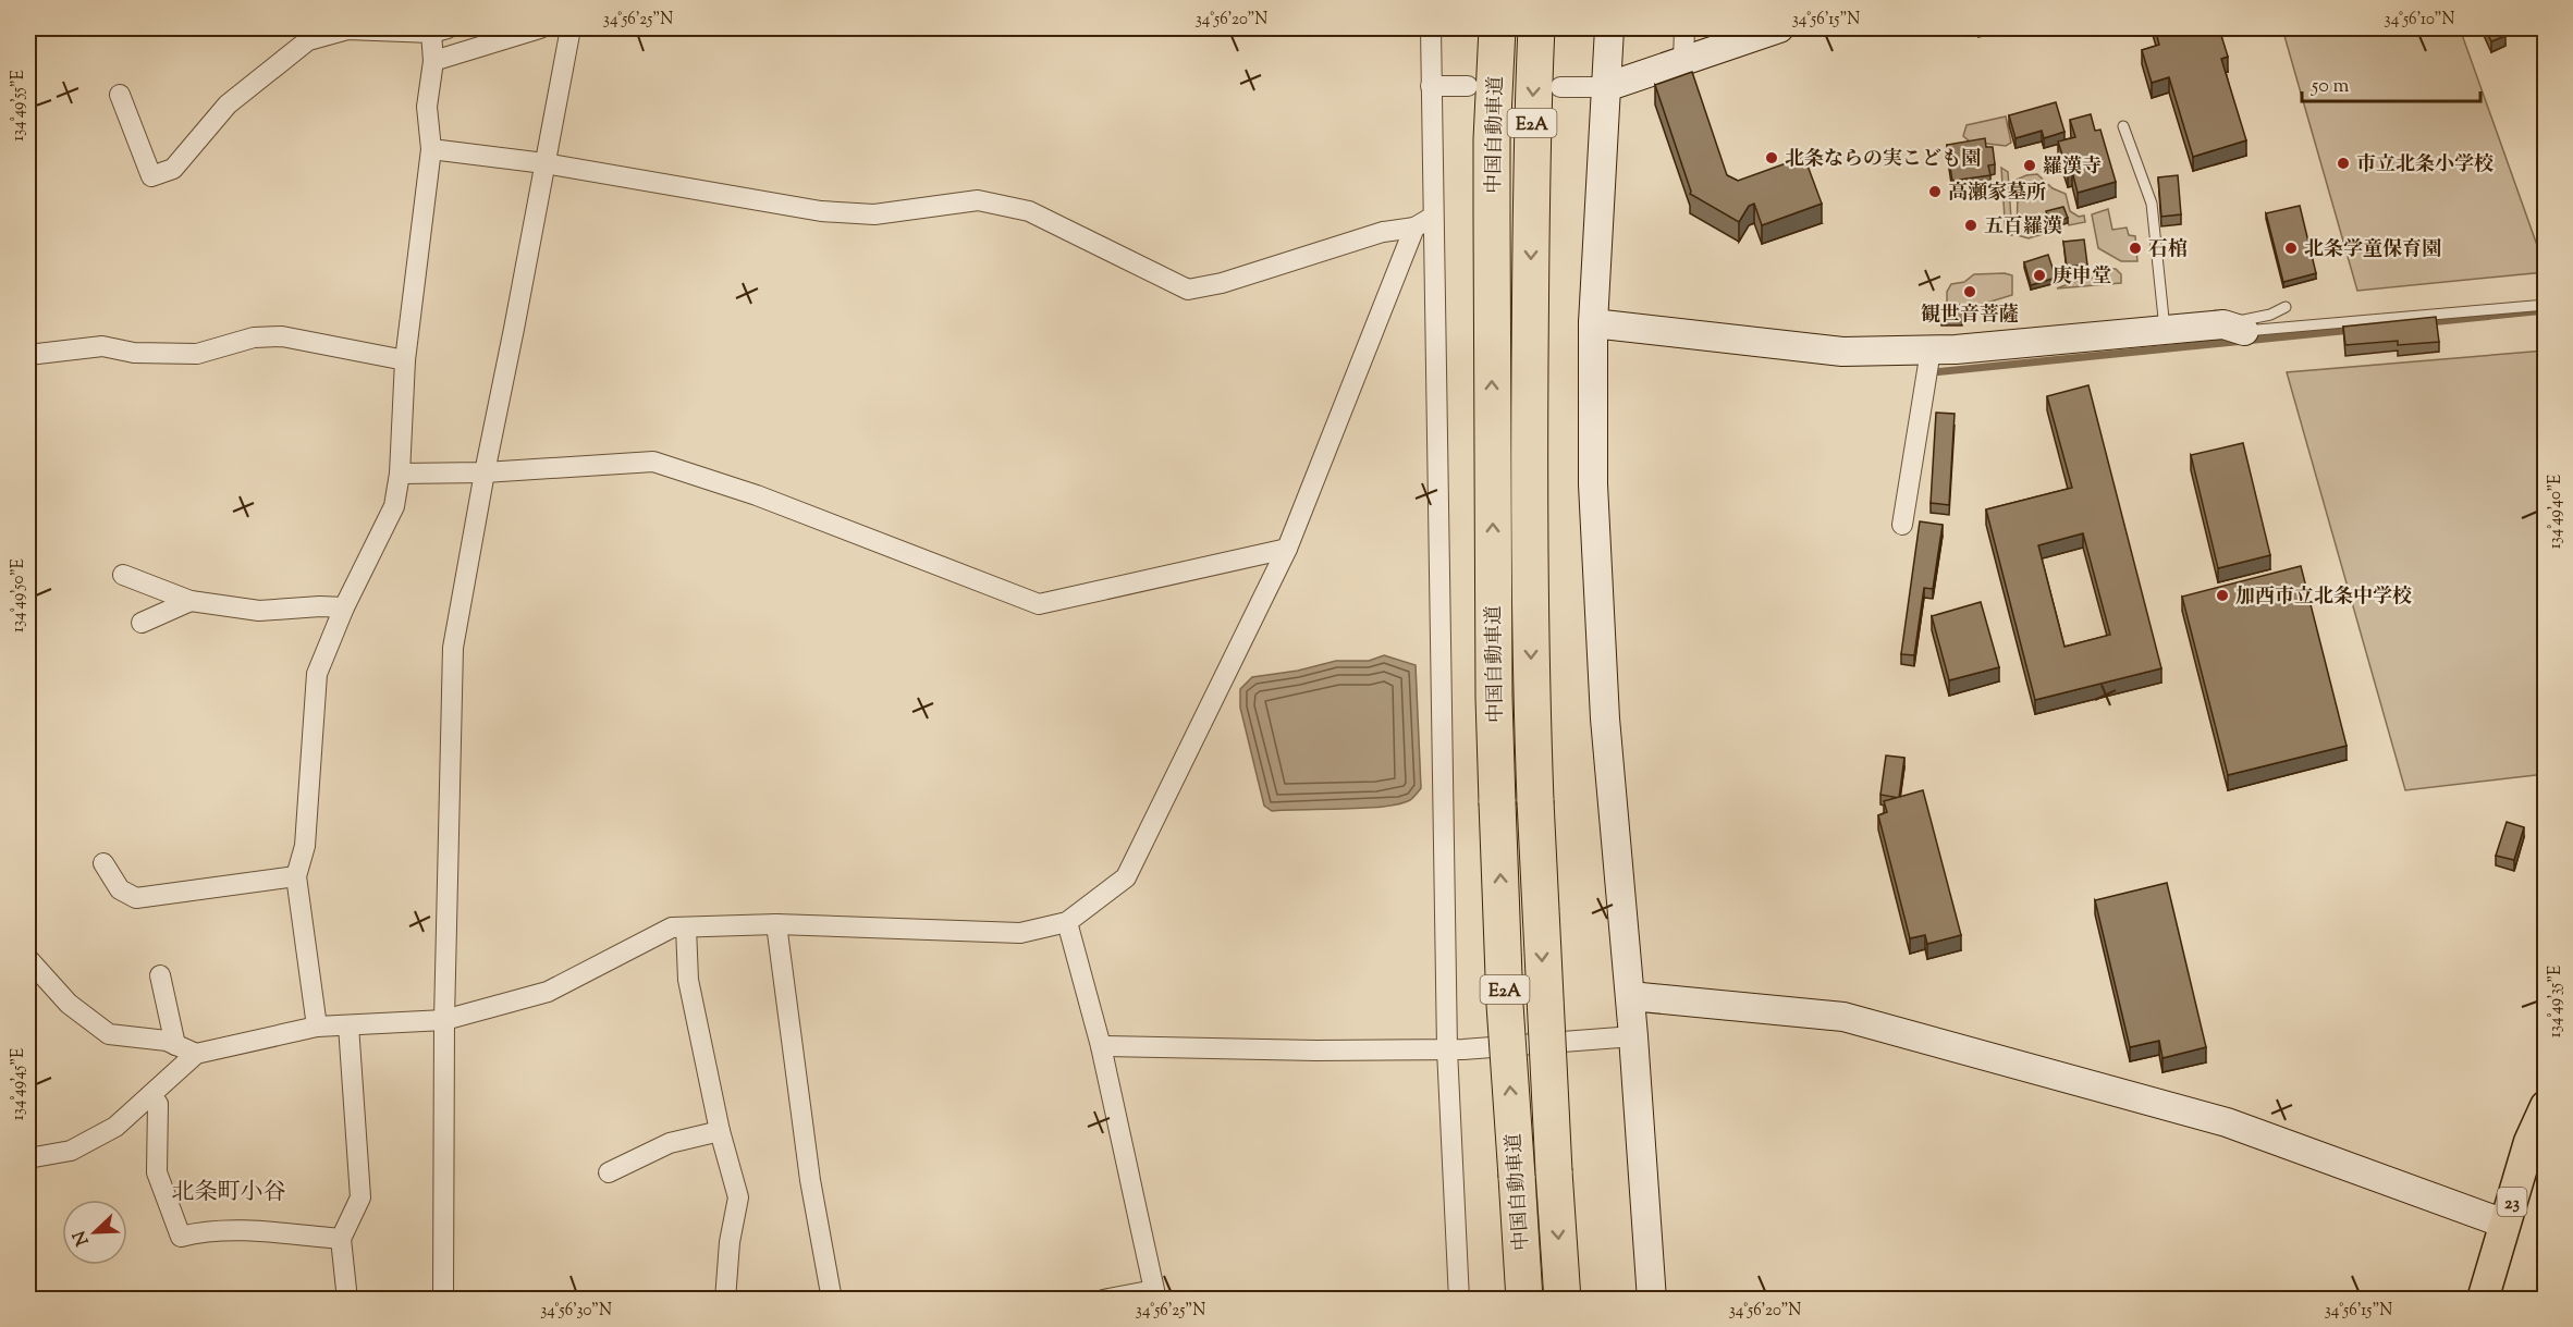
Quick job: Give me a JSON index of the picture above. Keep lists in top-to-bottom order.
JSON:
{
  "streets": {
    "highway": ["E2A", "中国自動車道"],
    "main road": ["23"]
  },
  "districts": ["北条町小谷"],
  "places": [
    "北条ならの実こども園",
    "市立北条小学校",
    "羅漢寺",
    "高瀬家墓所",
    "五百羅漢",
    "石棺",
    "北条学童保育園",
    "庚申堂",
    "観世音菩薩",
    "加西市立北条中学校"
  ],
  "scale_bar": "50 m",
  "north": "bottom left",
  "coordinates": [
    "34°56'25\"N",
    "34°56'20\"N",
    "34°56'15\"N",
    "34°56'10\"N",
    "134°49'55\"E",
    "134°49'40\"E",
    "134°49'50\"E",
    "134°49'35\"E",
    "134°49'45\"E",
    "34°56'30\"N"
  ]
}
